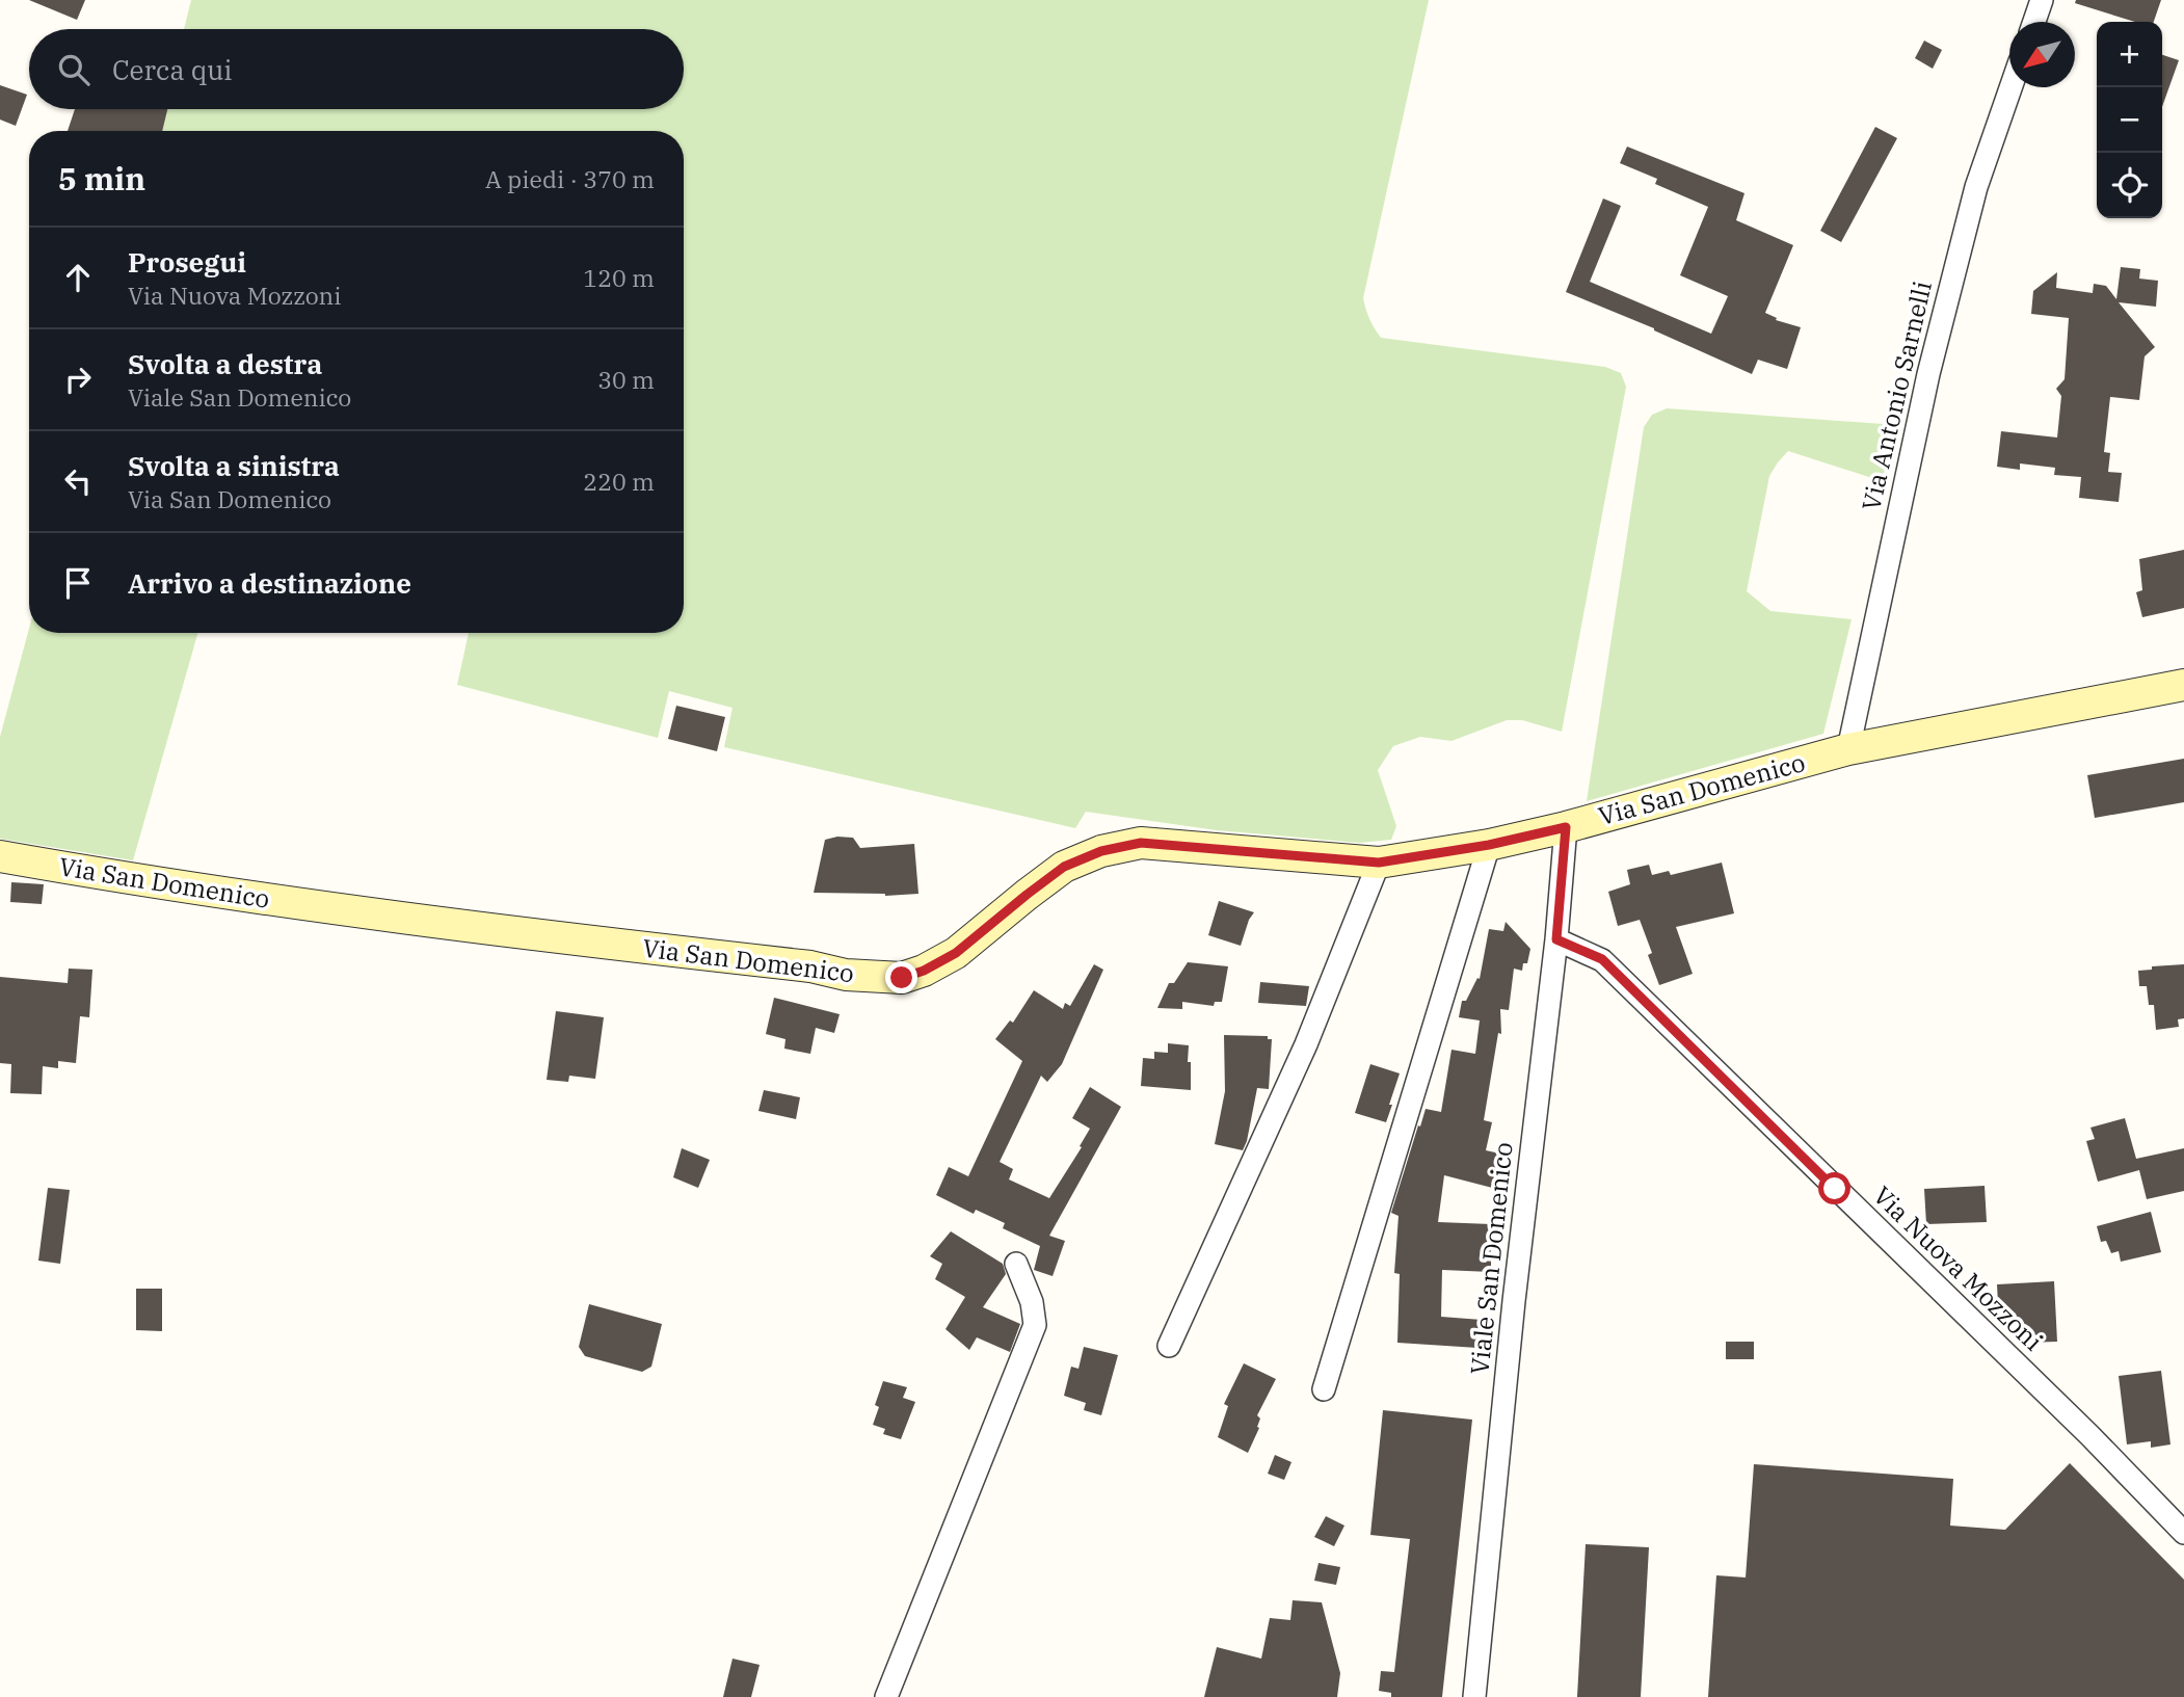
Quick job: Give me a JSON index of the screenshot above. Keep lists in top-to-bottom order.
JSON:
{
  "streets": {
    "street": [
      "Via Antonio Sarnelli",
      "Via San Domenico",
      "Viale San Domenico",
      "Via Nuova Mozzoni"
    ]
  },
  "crossings": [
    ["Via Antonio Sarnelli", "Via San Domenico"],
    ["Via San Domenico", "Viale San Domenico"],
    ["Viale San Domenico", "Via Nuova Mozzoni"]
  ],
  "north": "bottom left",
  "page": {
    "map_buttons": ["+", "−"],
    "search": "Cerca qui",
    "heading": ["5 min", "A piedi · 370 m"],
    "list": [
      ["Prosegui", "Via Nuova Mozzoni", "120 m"],
      ["Svolta a destra", "Viale San Domenico", "30 m"],
      ["Svolta a sinistra", "Via San Domenico", "220 m"],
      "Arrivo a destinazione"
    ]
  }
}
